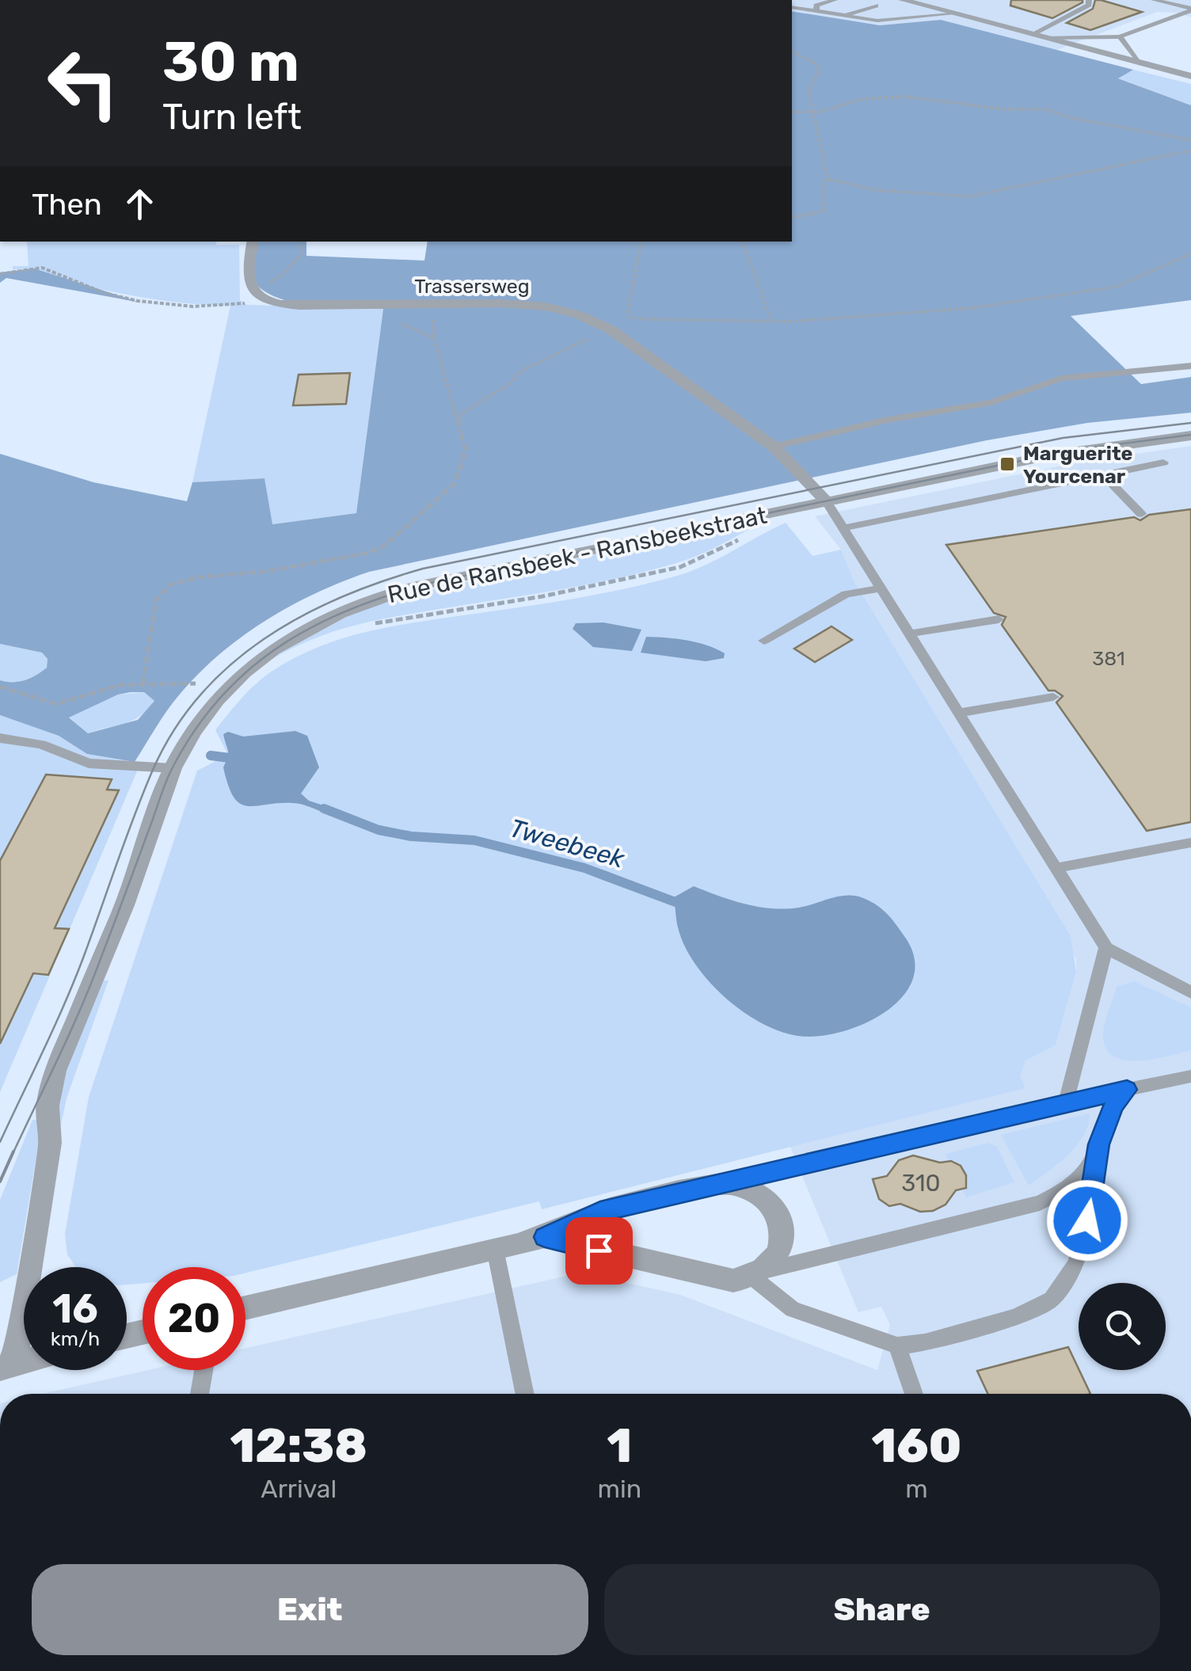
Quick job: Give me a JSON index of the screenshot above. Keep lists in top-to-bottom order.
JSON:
{
  "streets": {
    "street": ["Trassersweg", "Rue de Ransbeek - Ransbeekstraat"]
  },
  "crossings": [
    ["Trassersweg", "Rue de Ransbeek - Ransbeekstraat"]
  ],
  "water": ["Tweebeek"],
  "places": {
    "transit": ["Marguerite Yourcenar"]
  },
  "house_numbers": ["381", "310"],
  "page": {
    "turn": ["30 m", "Turn left"],
    "then": "Then",
    "speed": "16 km/h",
    "limit": "20",
    "eta": [
      "12:38",
      "Arrival",
      "1",
      "min",
      "160",
      "m"
    ],
    "buttons": ["Exit", "Share"]
  }
}
